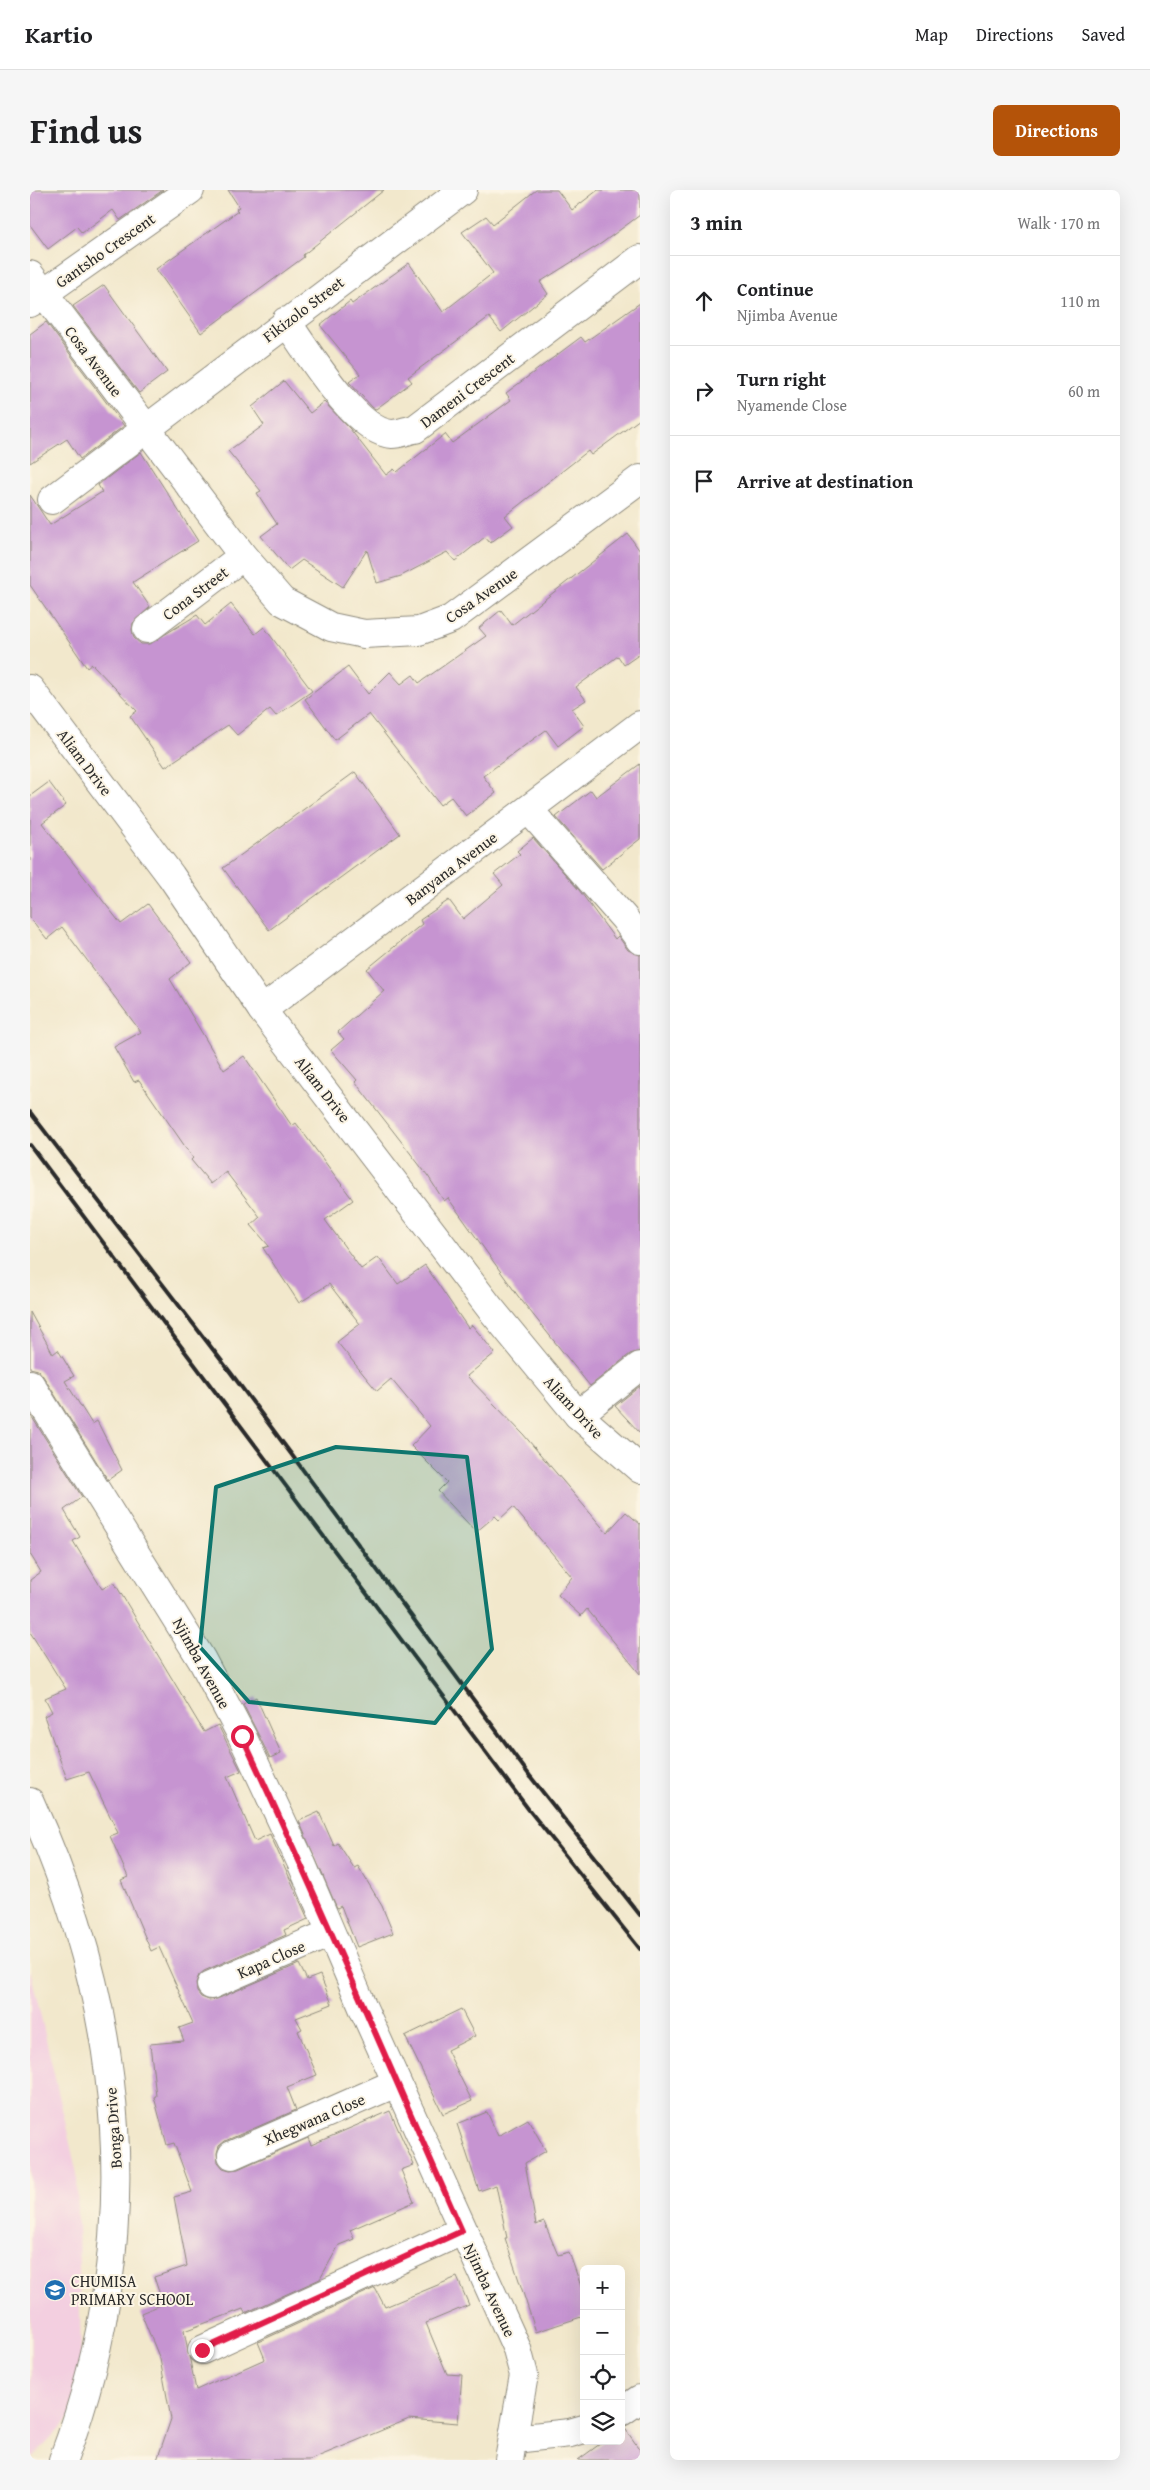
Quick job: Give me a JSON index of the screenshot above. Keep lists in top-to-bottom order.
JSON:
{
  "streets": {
    "street": [
      "Gantsho Crescent",
      "Fikizolo Street",
      "Cosa Avenue",
      "Dameni Crescent",
      "Cona Street",
      "Aliam Drive",
      "Banyana Avenue",
      "Njimba Avenue",
      "Kapa Close",
      "Xhegwana Close",
      "Bonga Drive"
    ]
  },
  "crossings": [
    ["Gantsho Crescent", "Cosa Avenue"],
    ["Fikizolo Street", "Cosa Avenue"],
    ["Fikizolo Street", "Dameni Crescent"],
    ["Cosa Avenue", "Cona Street"],
    ["Aliam Drive", "Banyana Avenue"],
    ["Njimba Avenue", "Kapa Close"],
    ["Njimba Avenue", "Xhegwana Close"]
  ],
  "places": {
    "school or university": ["CHUMISA PRIMARY SCHOOL"]
  },
  "page": {
    "header": "Kartio",
    "nav": ["Map", "Directions", "Saved"],
    "title": "Find us",
    "buttons": "Directions",
    "heading": ["3 min", "Walk · 170 m"],
    "list": [
      ["Continue", "Njimba Avenue", "110 m"],
      ["Turn right", "Nyamende Close", "60 m"],
      "Arrive at destination"
    ],
    "map_buttons": ["+", "−"]
  }
}
